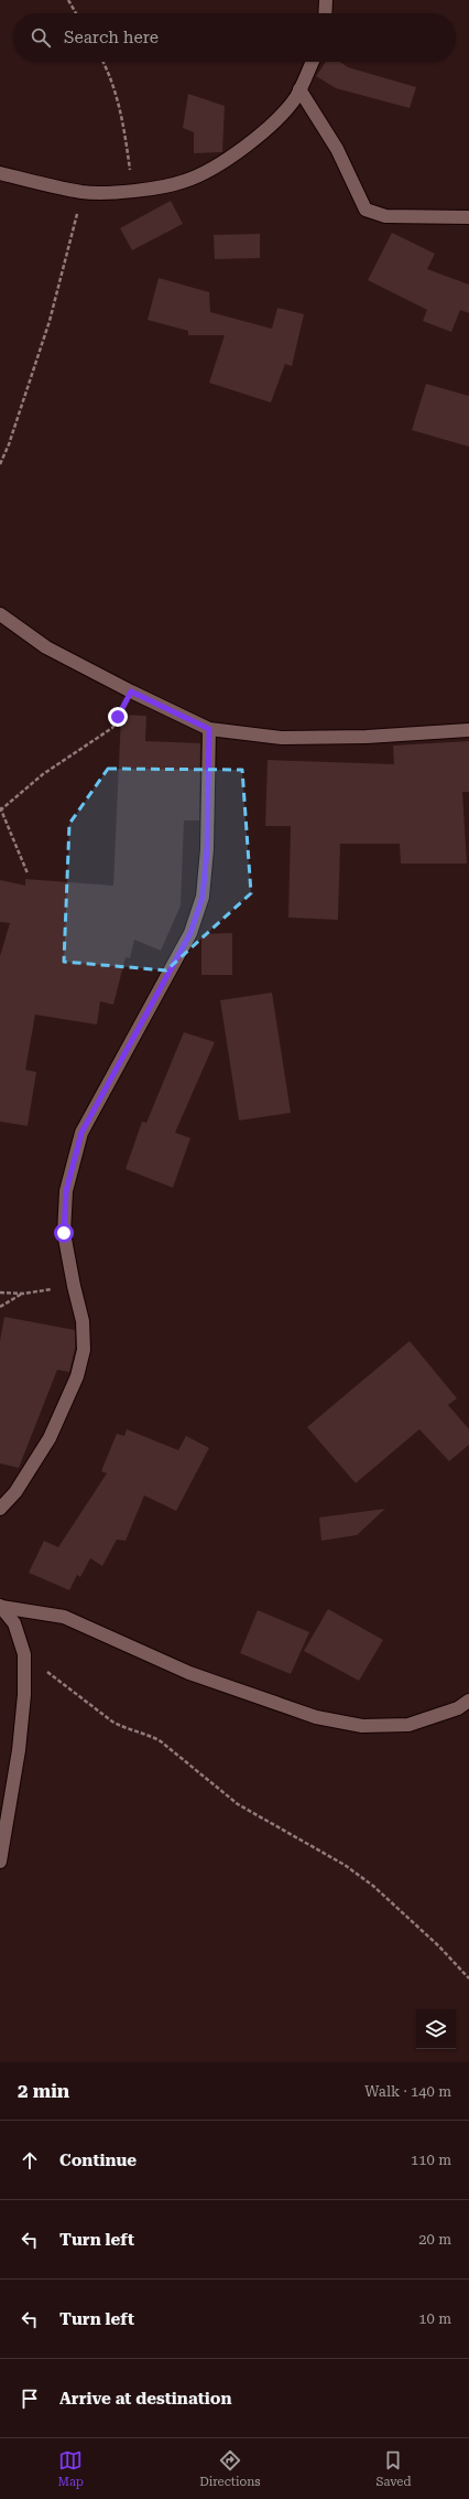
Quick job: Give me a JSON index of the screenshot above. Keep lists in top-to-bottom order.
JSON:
{
  "page": {
    "search": "Search here",
    "heading": ["2 min", "Walk · 140 m"],
    "list": [
      ["Continue", "110 m"],
      ["Turn left", "20 m"],
      ["Turn left", "10 m"],
      "Arrive at destination"
    ],
    "nav": ["Map", "Directions", "Saved"]
  }
}
